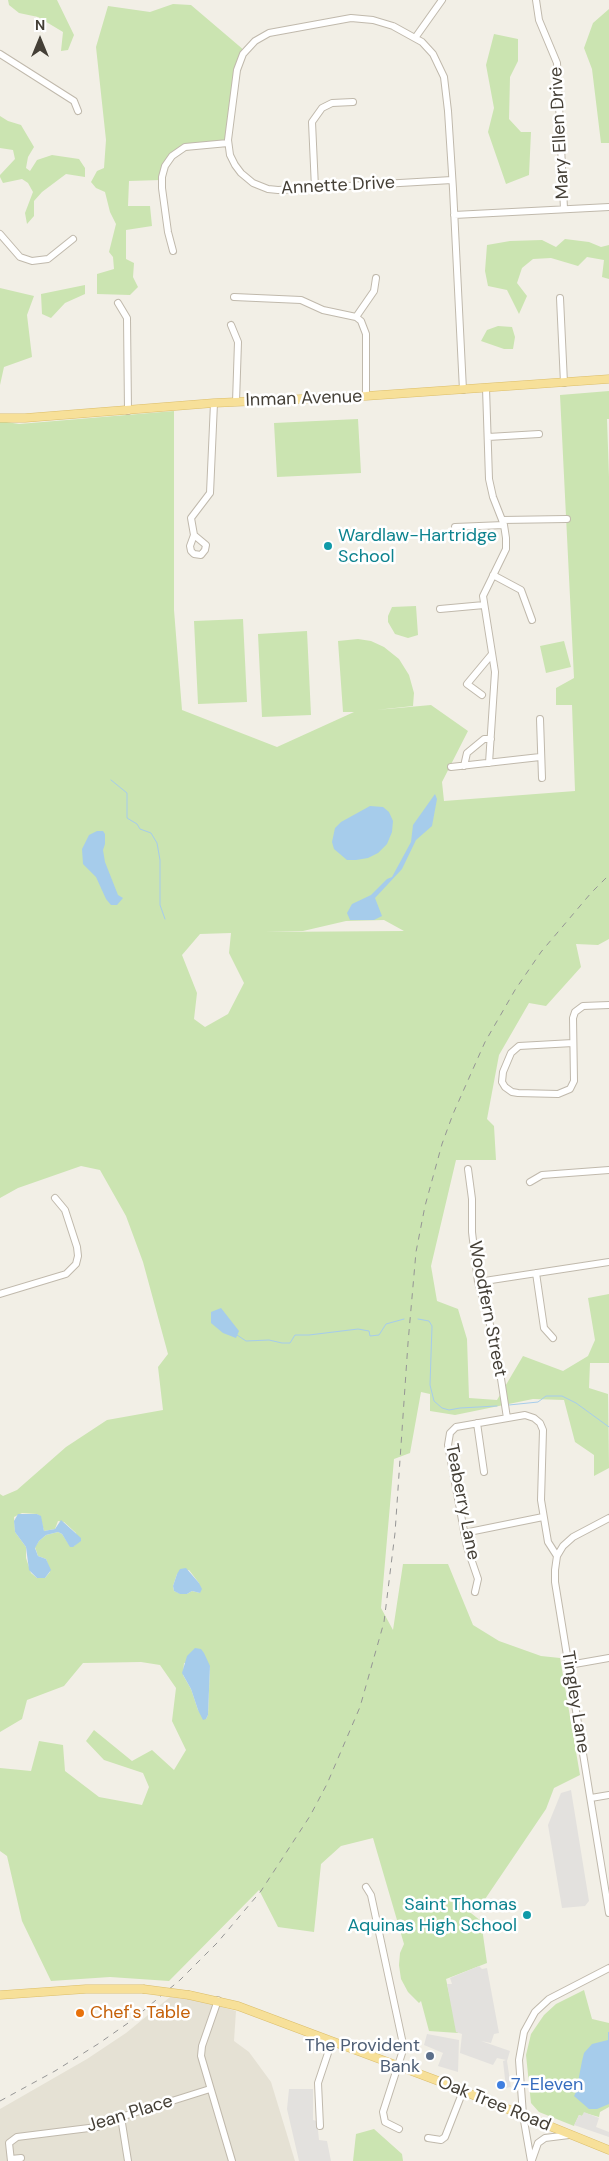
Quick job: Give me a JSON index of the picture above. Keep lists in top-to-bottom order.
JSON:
{
  "streets": {
    "main road": ["Inman Avenue", "Oak Tree Road"],
    "street": [
      "Mary Ellen Drive",
      "Annette Drive",
      "Woodfern Street",
      "Teaberry Lane",
      "Tingley Lane",
      "Jean Place"
    ]
  },
  "crossings": [
    ["Annette Drive", "Inman Avenue"],
    ["Woodfern Street", "Teaberry Lane"],
    ["Teaberry Lane", "Tingley Lane"]
  ],
  "places": [
    "Wardlaw-Hartridge School",
    "Saint Thomas Aquinas High School",
    "Chef's Table",
    "The Provident Bank",
    "7-Eleven"
  ],
  "north": "top"
}
